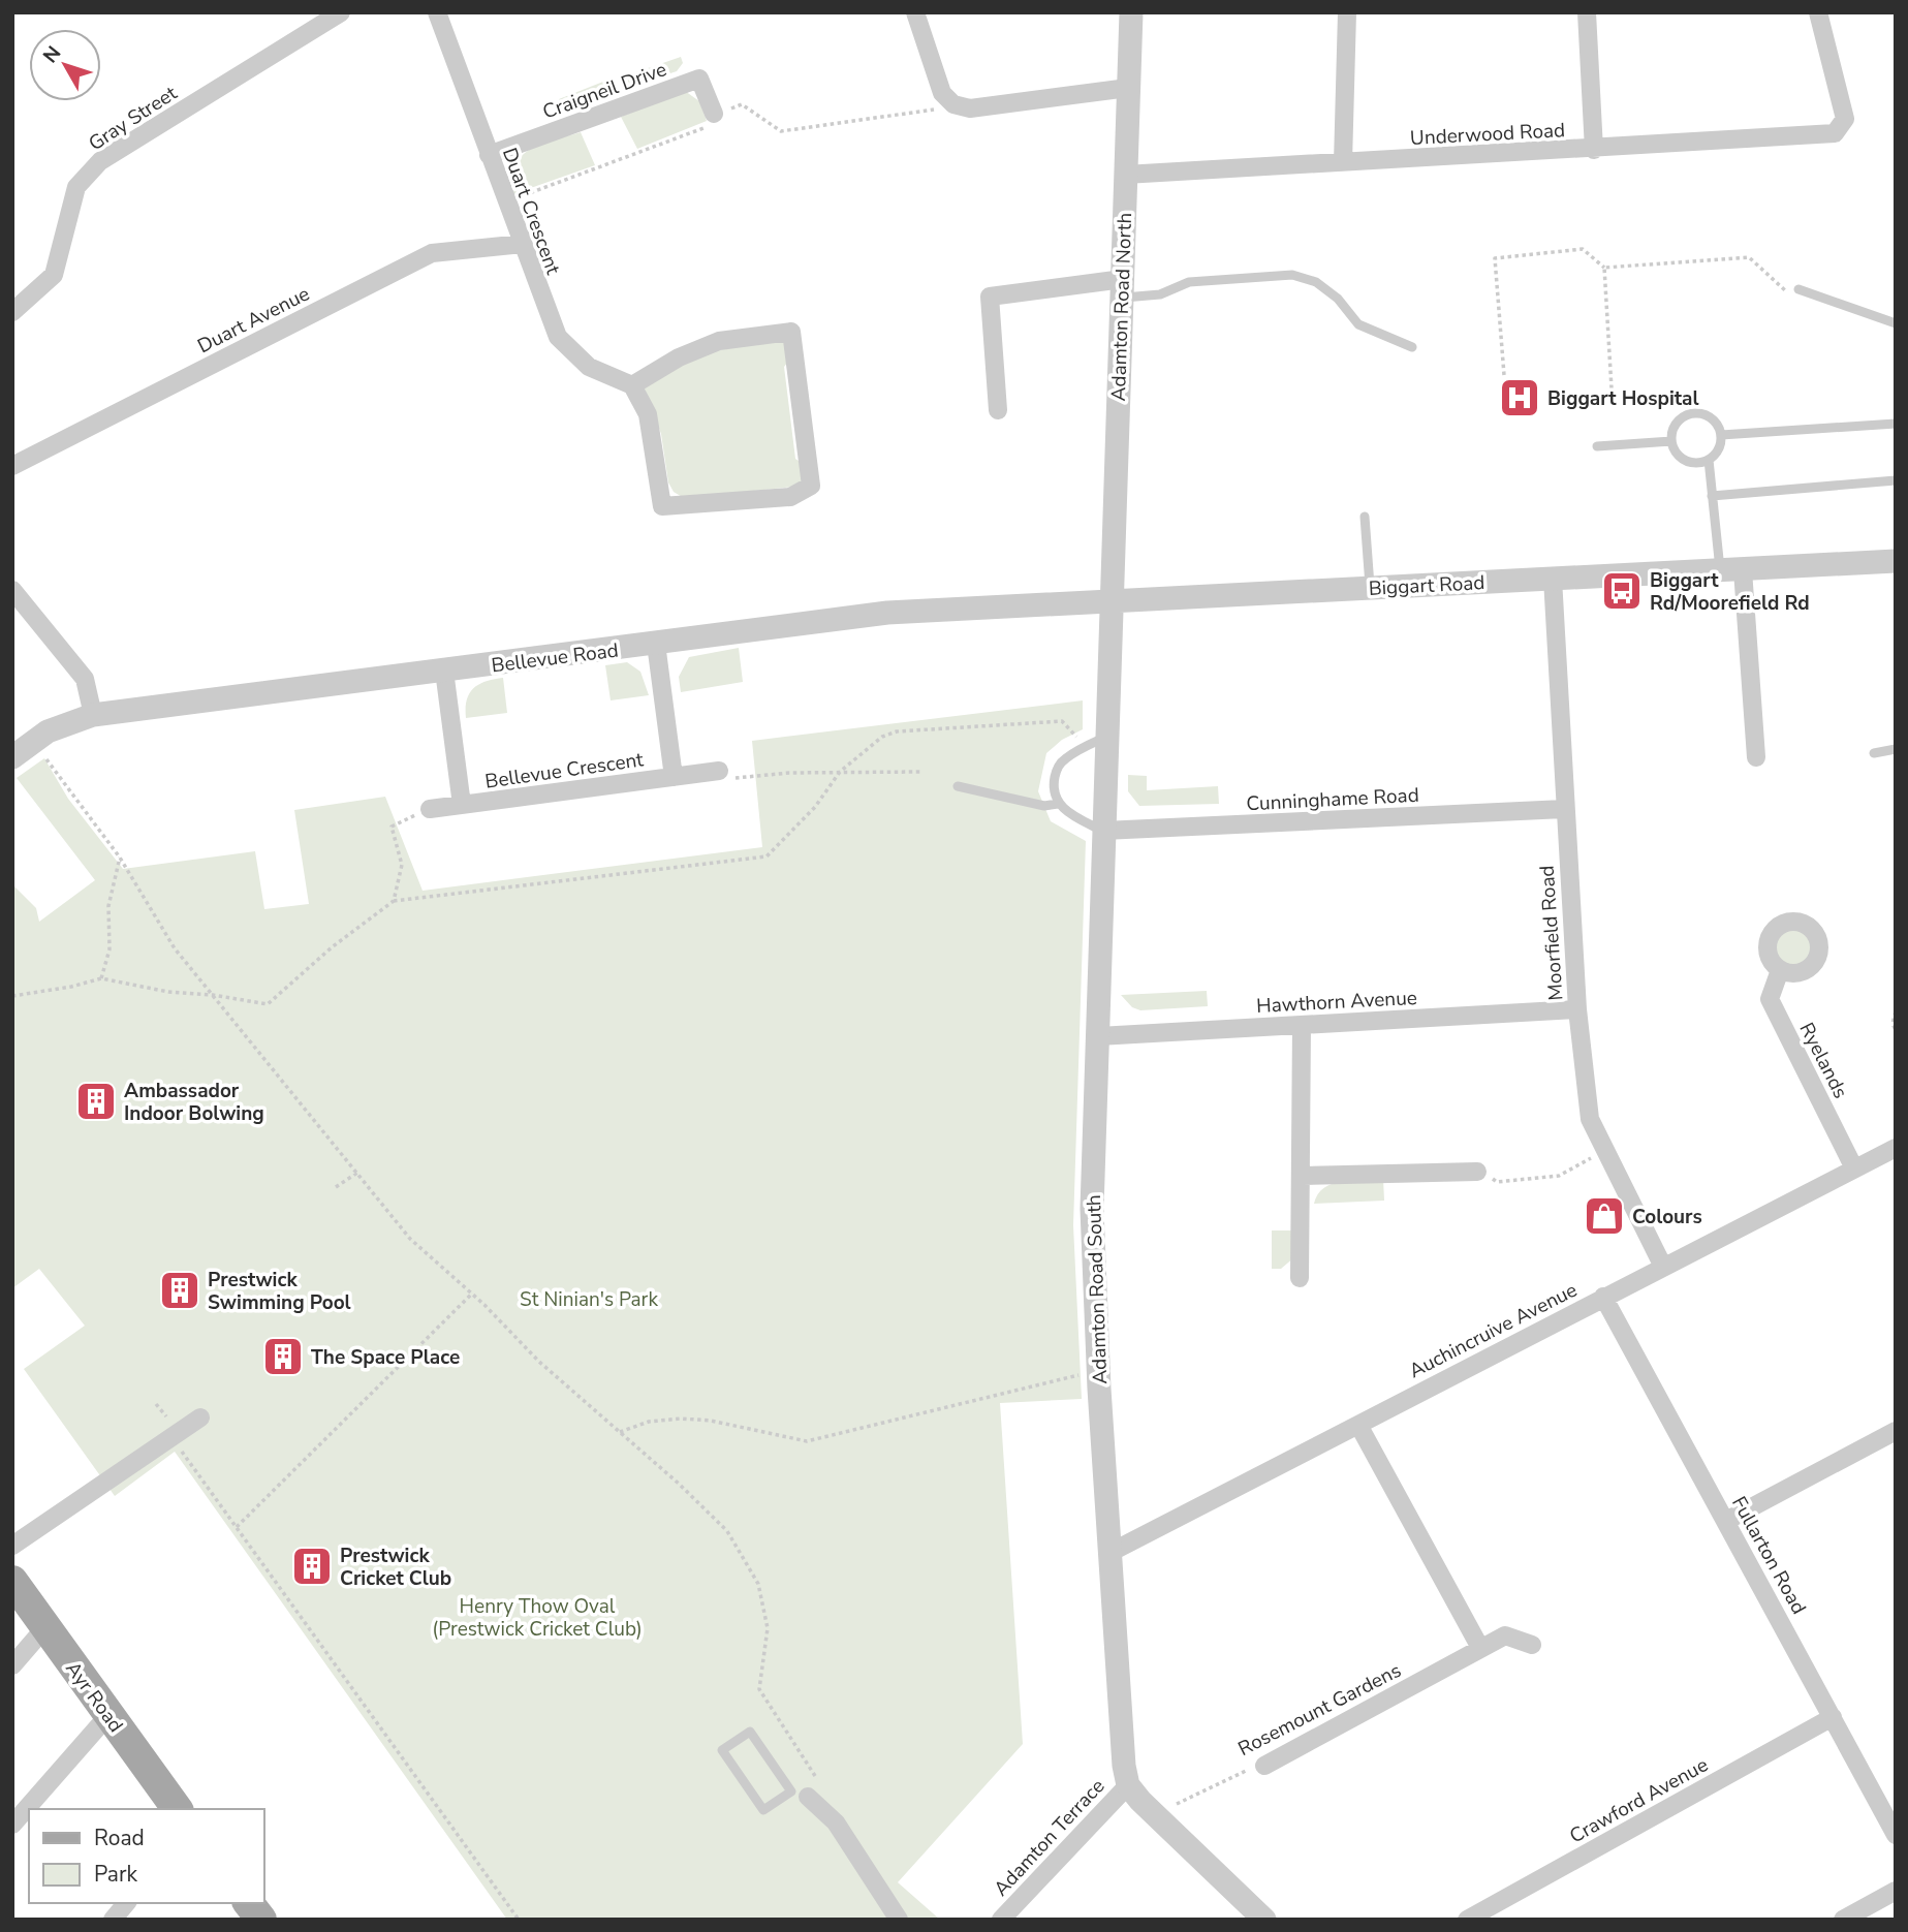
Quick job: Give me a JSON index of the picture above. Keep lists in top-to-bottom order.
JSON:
{
  "streets": {
    "main road": ["Ayr Road"],
    "street": [
      "Craigneil Drive",
      "Gray Street",
      "Underwood Road",
      "Duart Crescent",
      "Adamton Road North",
      "Duart Avenue",
      "Biggart Road",
      "Bellevue Road",
      "Bellevue Crescent",
      "Cunninghame Road",
      "Moorfield Road",
      "Hawthorn Avenue",
      "Ryelands",
      "Adamton Road South",
      "Auchincruive Avenue",
      "Fullarton Road",
      "Rosemount Gardens",
      "Crawford Avenue",
      "Adamton Terrace"
    ]
  },
  "crossings": [
    ["Craigneil Drive", "Duart Crescent"],
    ["Underwood Road", "Adamton Road North"],
    ["Duart Crescent", "Duart Avenue"],
    ["Adamton Road North", "Biggart Road"],
    ["Adamton Road North", "Bellevue Road"],
    ["Adamton Road North", "Adamton Road South"],
    ["Biggart Road", "Bellevue Road"],
    ["Biggart Road", "Moorfield Road"],
    ["Biggart Road", "Adamton Road South"],
    ["Bellevue Road", "Bellevue Crescent"],
    ["Bellevue Road", "Adamton Road South"],
    ["Cunninghame Road", "Moorfield Road"],
    ["Cunninghame Road", "Adamton Road South"],
    ["Moorfield Road", "Hawthorn Avenue"],
    ["Moorfield Road", "Auchincruive Avenue"],
    ["Hawthorn Avenue", "Adamton Road South"],
    ["Ryelands", "Auchincruive Avenue"],
    ["Adamton Road South", "Auchincruive Avenue"],
    ["Adamton Road South", "Adamton Terrace"],
    ["Auchincruive Avenue", "Fullarton Road"],
    ["Fullarton Road", "Crawford Avenue"]
  ],
  "parks": ["St Ninian's Park", "Henry Thow Oval (Prestwick Cricket Club)"],
  "places": {
    "hospital": ["Biggart Hospital"],
    "bus stop": ["Biggart Rd/Moorefield Rd"],
    "building": [
      "Ambassador Indoor Bolwing",
      "Prestwick Swimming Pool",
      "The Space Place",
      "Prestwick Cricket Club"
    ],
    "shop": ["Colours"]
  },
  "legend": ["Road", "Park"],
  "north": "top left"
}
